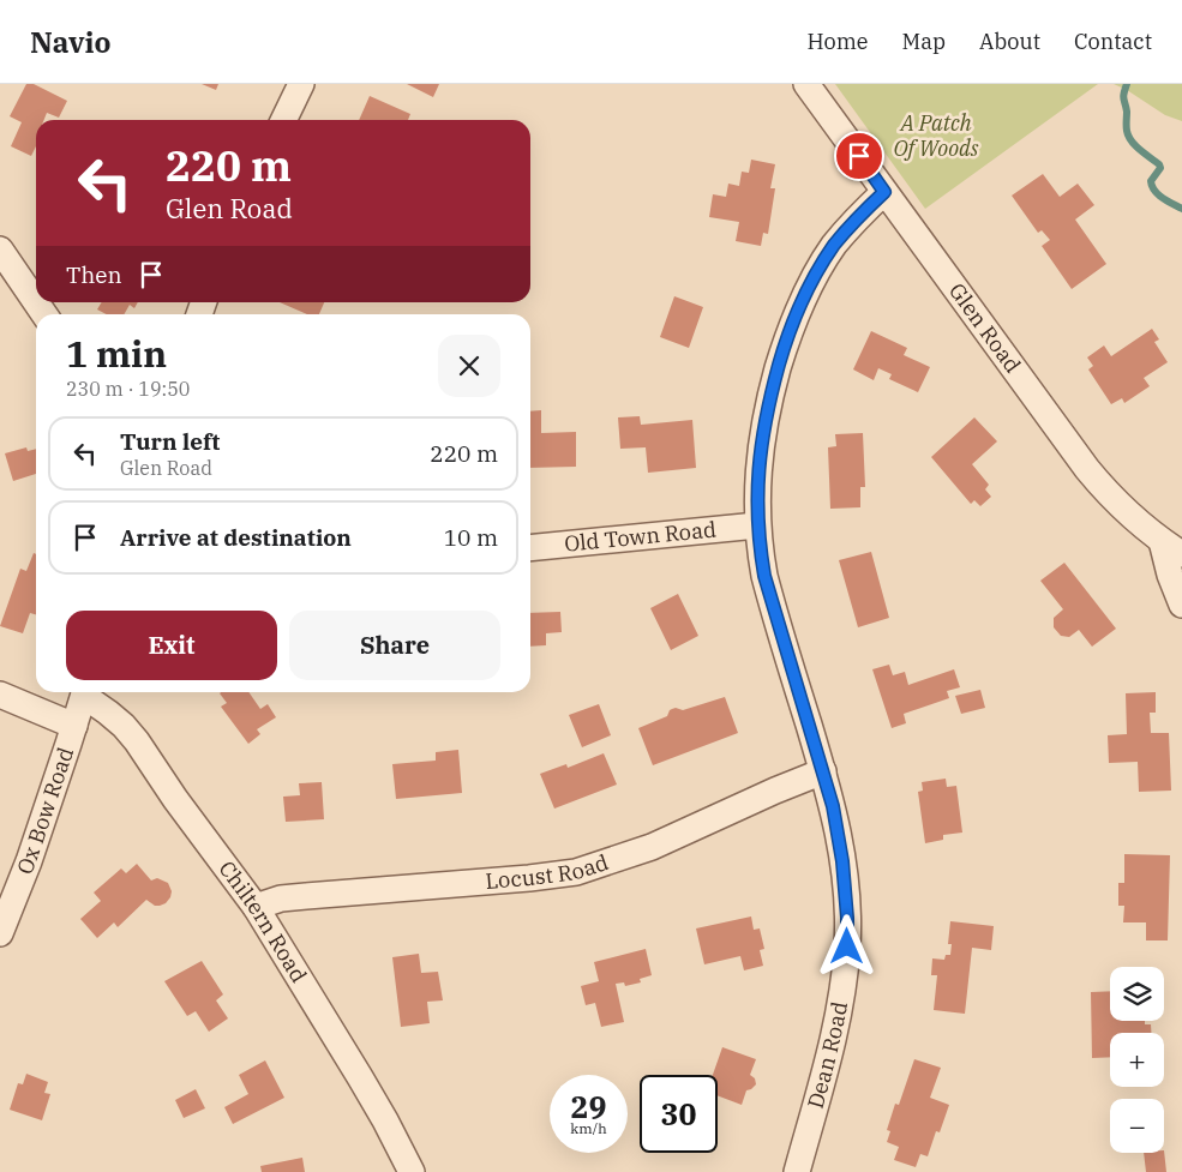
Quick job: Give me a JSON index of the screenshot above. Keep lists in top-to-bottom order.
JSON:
{
  "streets": {
    "street": [
      "Glen Road",
      "Old Town Road",
      "Ox Bow Road",
      "Locust Road",
      "Chiltern Road",
      "Dean Road"
    ]
  },
  "crossings": [
    ["Glen Road", "Dean Road"],
    ["Old Town Road", "Dean Road"],
    ["Locust Road", "Chiltern Road"],
    ["Locust Road", "Dean Road"]
  ],
  "parks": ["A Patch Of Woods"],
  "page": {
    "header": "Navio",
    "nav": [
      "Home",
      "Map",
      "About",
      "Contact"
    ],
    "turn": ["220 m", "Glen Road"],
    "then": "Then",
    "heading": ["1 min", "230 m · 19:50"],
    "list": [
      {
        "name": "Turn left",
        "note": "Glen Road",
        "value": "220 m"
      },
      {
        "name": "Arrive at destination",
        "value": "10 m"
      }
    ],
    "buttons": ["Exit", "Share"],
    "map_buttons": ["+", "−"],
    "speed": "29 km/h",
    "limit": "30"
  }
}
